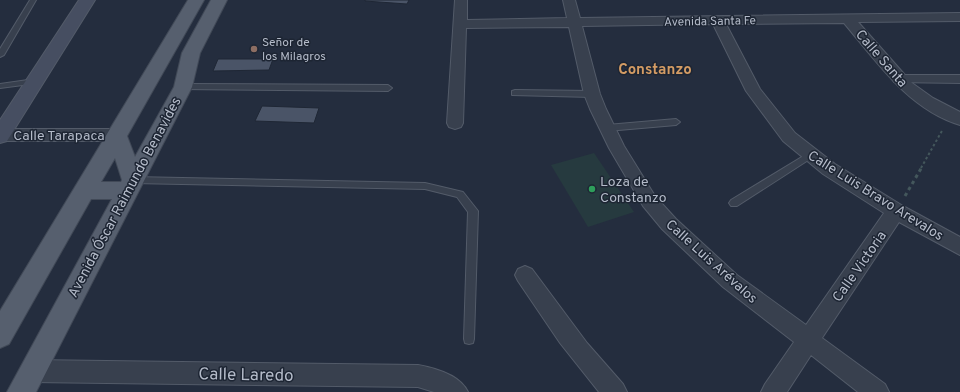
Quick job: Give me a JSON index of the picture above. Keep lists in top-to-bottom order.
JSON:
{
  "streets": {
    "main road": ["Avenida Óscar Raimundo Benavides"],
    "street": [
      "Avenida Santa Fe",
      "Calle Santa",
      "Calle Tarapaca",
      "Calle Luis Bravo Arevalos",
      "Calle Luis Arévalos",
      "Calle Victoria",
      "Calle Laredo"
    ]
  },
  "crossings": [
    ["Avenida Santa Fe", "Calle Santa"],
    ["Avenida Santa Fe", "Calle Luis Bravo Arevalos"],
    ["Avenida Santa Fe", "Calle Luis Arévalos"],
    ["Calle Luis Bravo Arevalos", "Calle Victoria"],
    ["Avenida Óscar Raimundo Benavides", "Calle Laredo"],
    ["Calle Luis Arévalos", "Calle Victoria"]
  ],
  "districts": ["Constanzo"],
  "places": ["Señor de los Milagros", "Loza de Constanzo"]
}
